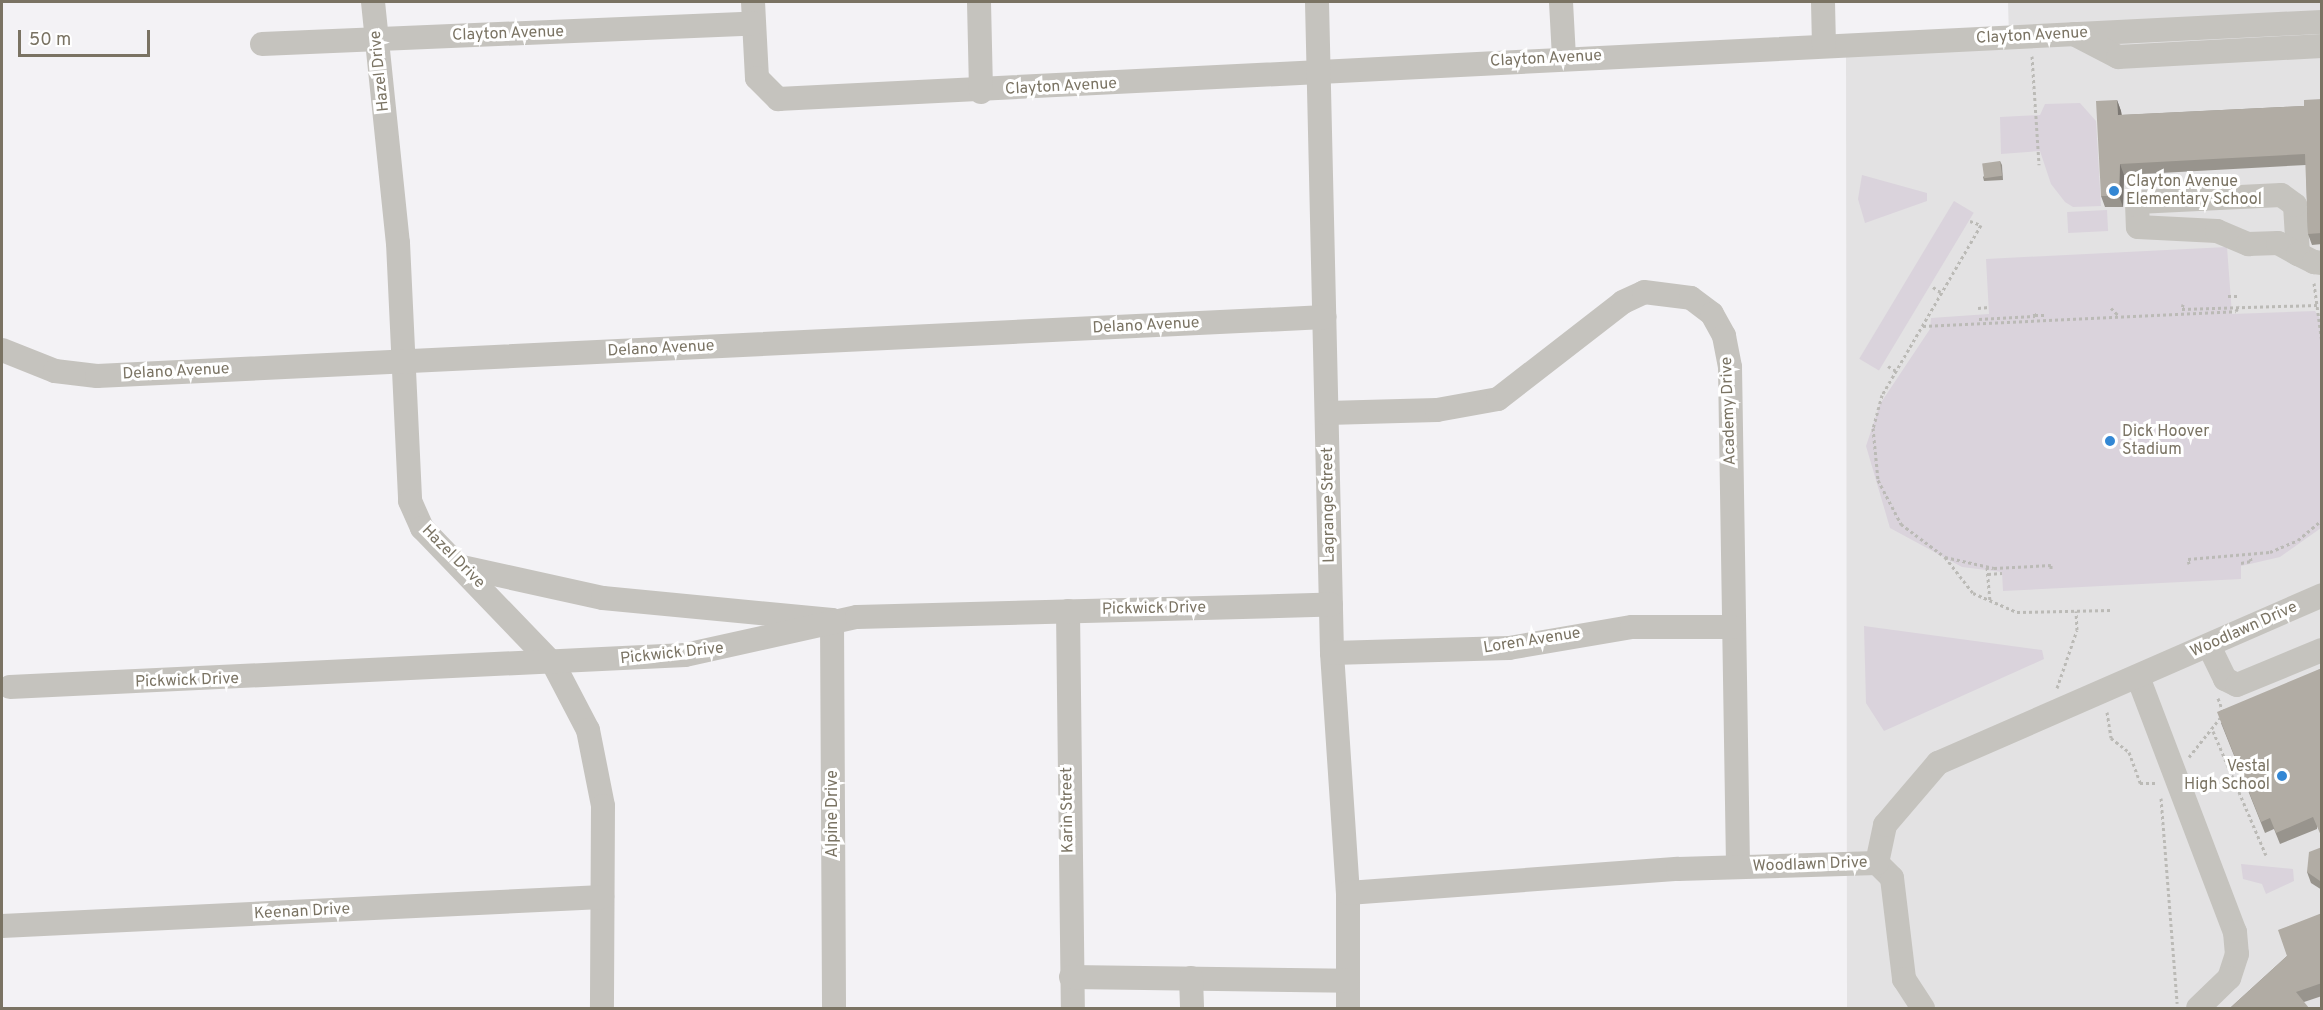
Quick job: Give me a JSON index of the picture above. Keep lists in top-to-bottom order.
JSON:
{
  "streets": {
    "street": [
      "Clayton Avenue",
      "Hazel Drive",
      "Delano Avenue",
      "Academy Drive",
      "Lagrange Street",
      "Pickwick Drive",
      "Woodlawn Drive",
      "Loren Avenue",
      "Karin Street",
      "Alpine Drive",
      "Keenan Drive"
    ]
  },
  "crossings": [
    ["Clayton Avenue", "Hazel Drive"],
    ["Clayton Avenue", "Lagrange Street"],
    ["Hazel Drive", "Delano Avenue"],
    ["Hazel Drive", "Pickwick Drive"],
    ["Hazel Drive", "Keenan Drive"],
    ["Delano Avenue", "Lagrange Street"],
    ["Academy Drive", "Lagrange Street"],
    ["Academy Drive", "Woodlawn Drive"],
    ["Academy Drive", "Loren Avenue"],
    ["Lagrange Street", "Pickwick Drive"],
    ["Lagrange Street", "Woodlawn Drive"],
    ["Lagrange Street", "Loren Avenue"],
    ["Pickwick Drive", "Karin Street"],
    ["Pickwick Drive", "Alpine Drive"]
  ],
  "places": ["Clayton Avenue Elementary School", "Dick Hoover Stadium", "Vestal High School"],
  "scale_bar": "50 m"
}
